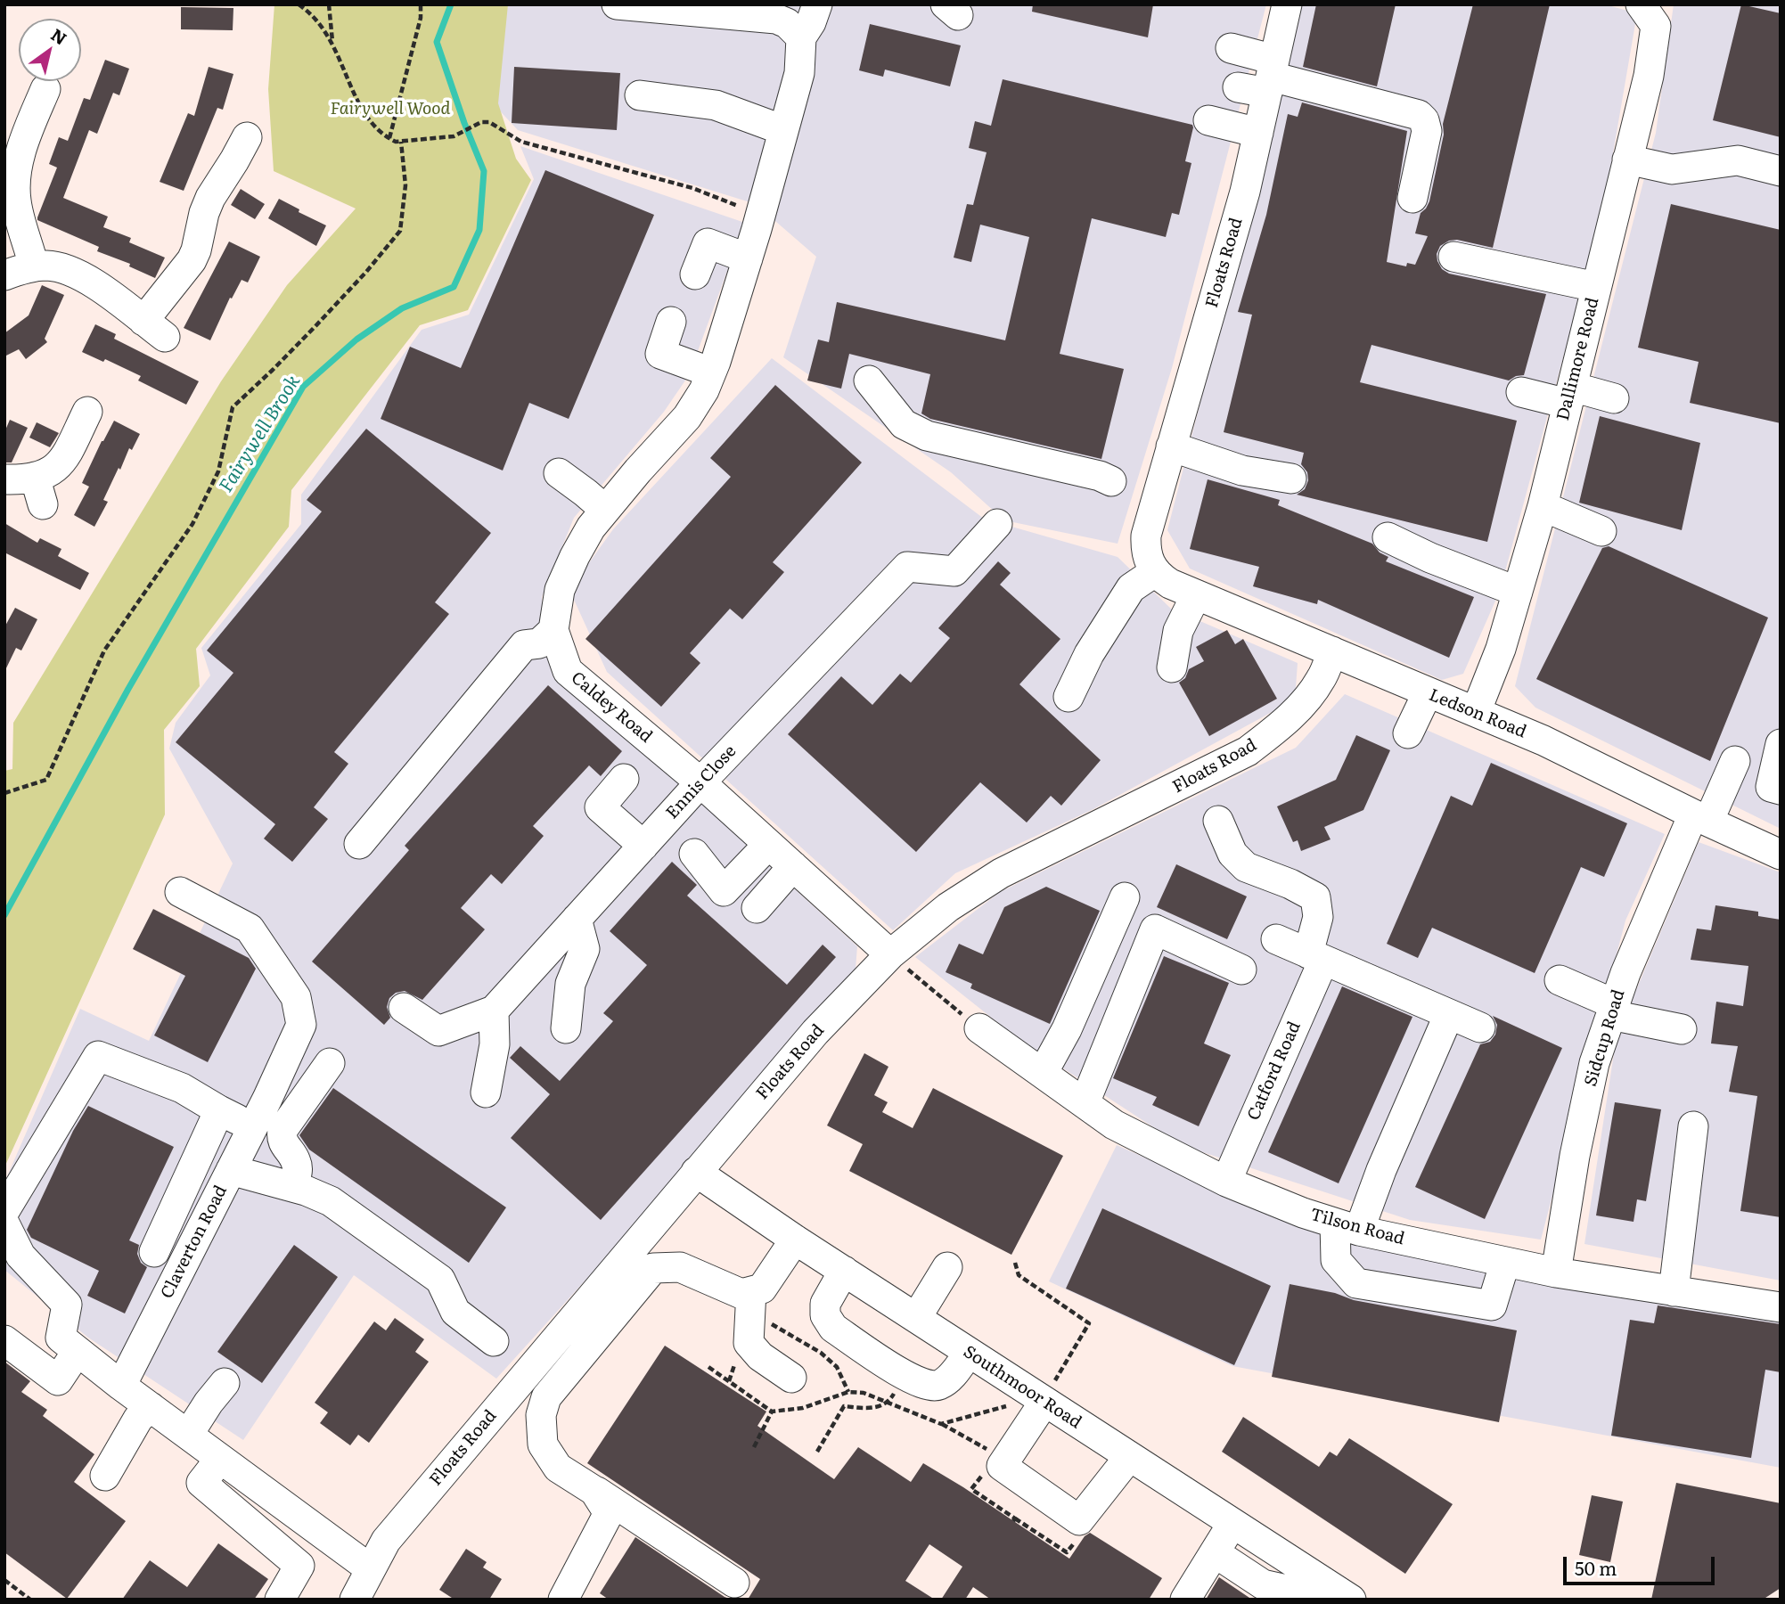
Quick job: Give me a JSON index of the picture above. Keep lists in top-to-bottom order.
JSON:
{
  "streets": {
    "street": [
      "Floats Road",
      "Dallimore Road",
      "Caldey Road",
      "Ledson Road",
      "Ennis Close",
      "Sidcup Road",
      "Catford Road",
      "Tilson Road",
      "Claverton Road",
      "Southmoor Road"
    ]
  },
  "crossings": [
    ["Floats Road", "Caldey Road"],
    ["Floats Road", "Ledson Road"],
    ["Floats Road", "Southmoor Road"],
    ["Dallimore Road", "Ledson Road"],
    ["Caldey Road", "Ennis Close"],
    ["Ledson Road", "Sidcup Road"],
    ["Sidcup Road", "Tilson Road"],
    ["Catford Road", "Tilson Road"]
  ],
  "water": ["Fairywell Brook"],
  "parks": ["Fairywell Wood"],
  "scale_bar": "50 m",
  "north": "top right"
}
